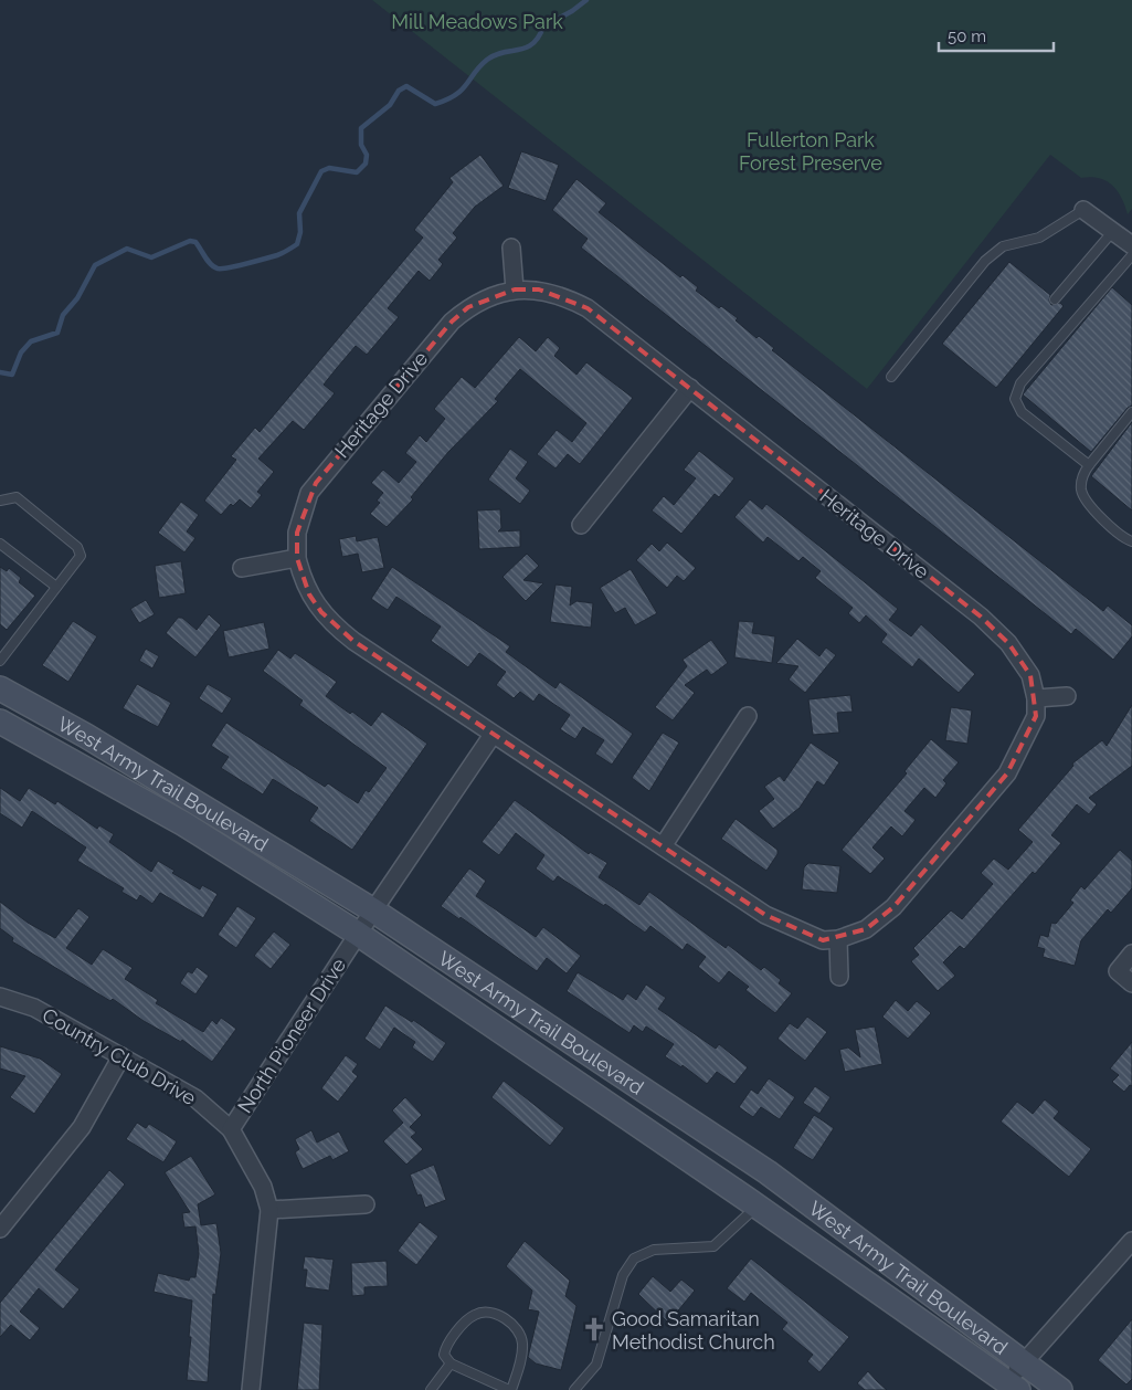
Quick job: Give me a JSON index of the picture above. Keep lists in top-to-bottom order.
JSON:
{
  "streets": {
    "main road": ["West Army Trail Boulevard"],
    "street": ["Heritage Drive", "North Pioneer Drive", "Country Club Drive"]
  },
  "crossings": [
    ["West Army Trail Boulevard", "North Pioneer Drive"],
    ["North Pioneer Drive", "Country Club Drive"]
  ],
  "parks": ["Mill Meadows Park", "Fullerton Park Forest Preserve"],
  "places": {
    "church": ["Good Samaritan Methodist Church"]
  },
  "scale_bar": "50 m"
}
